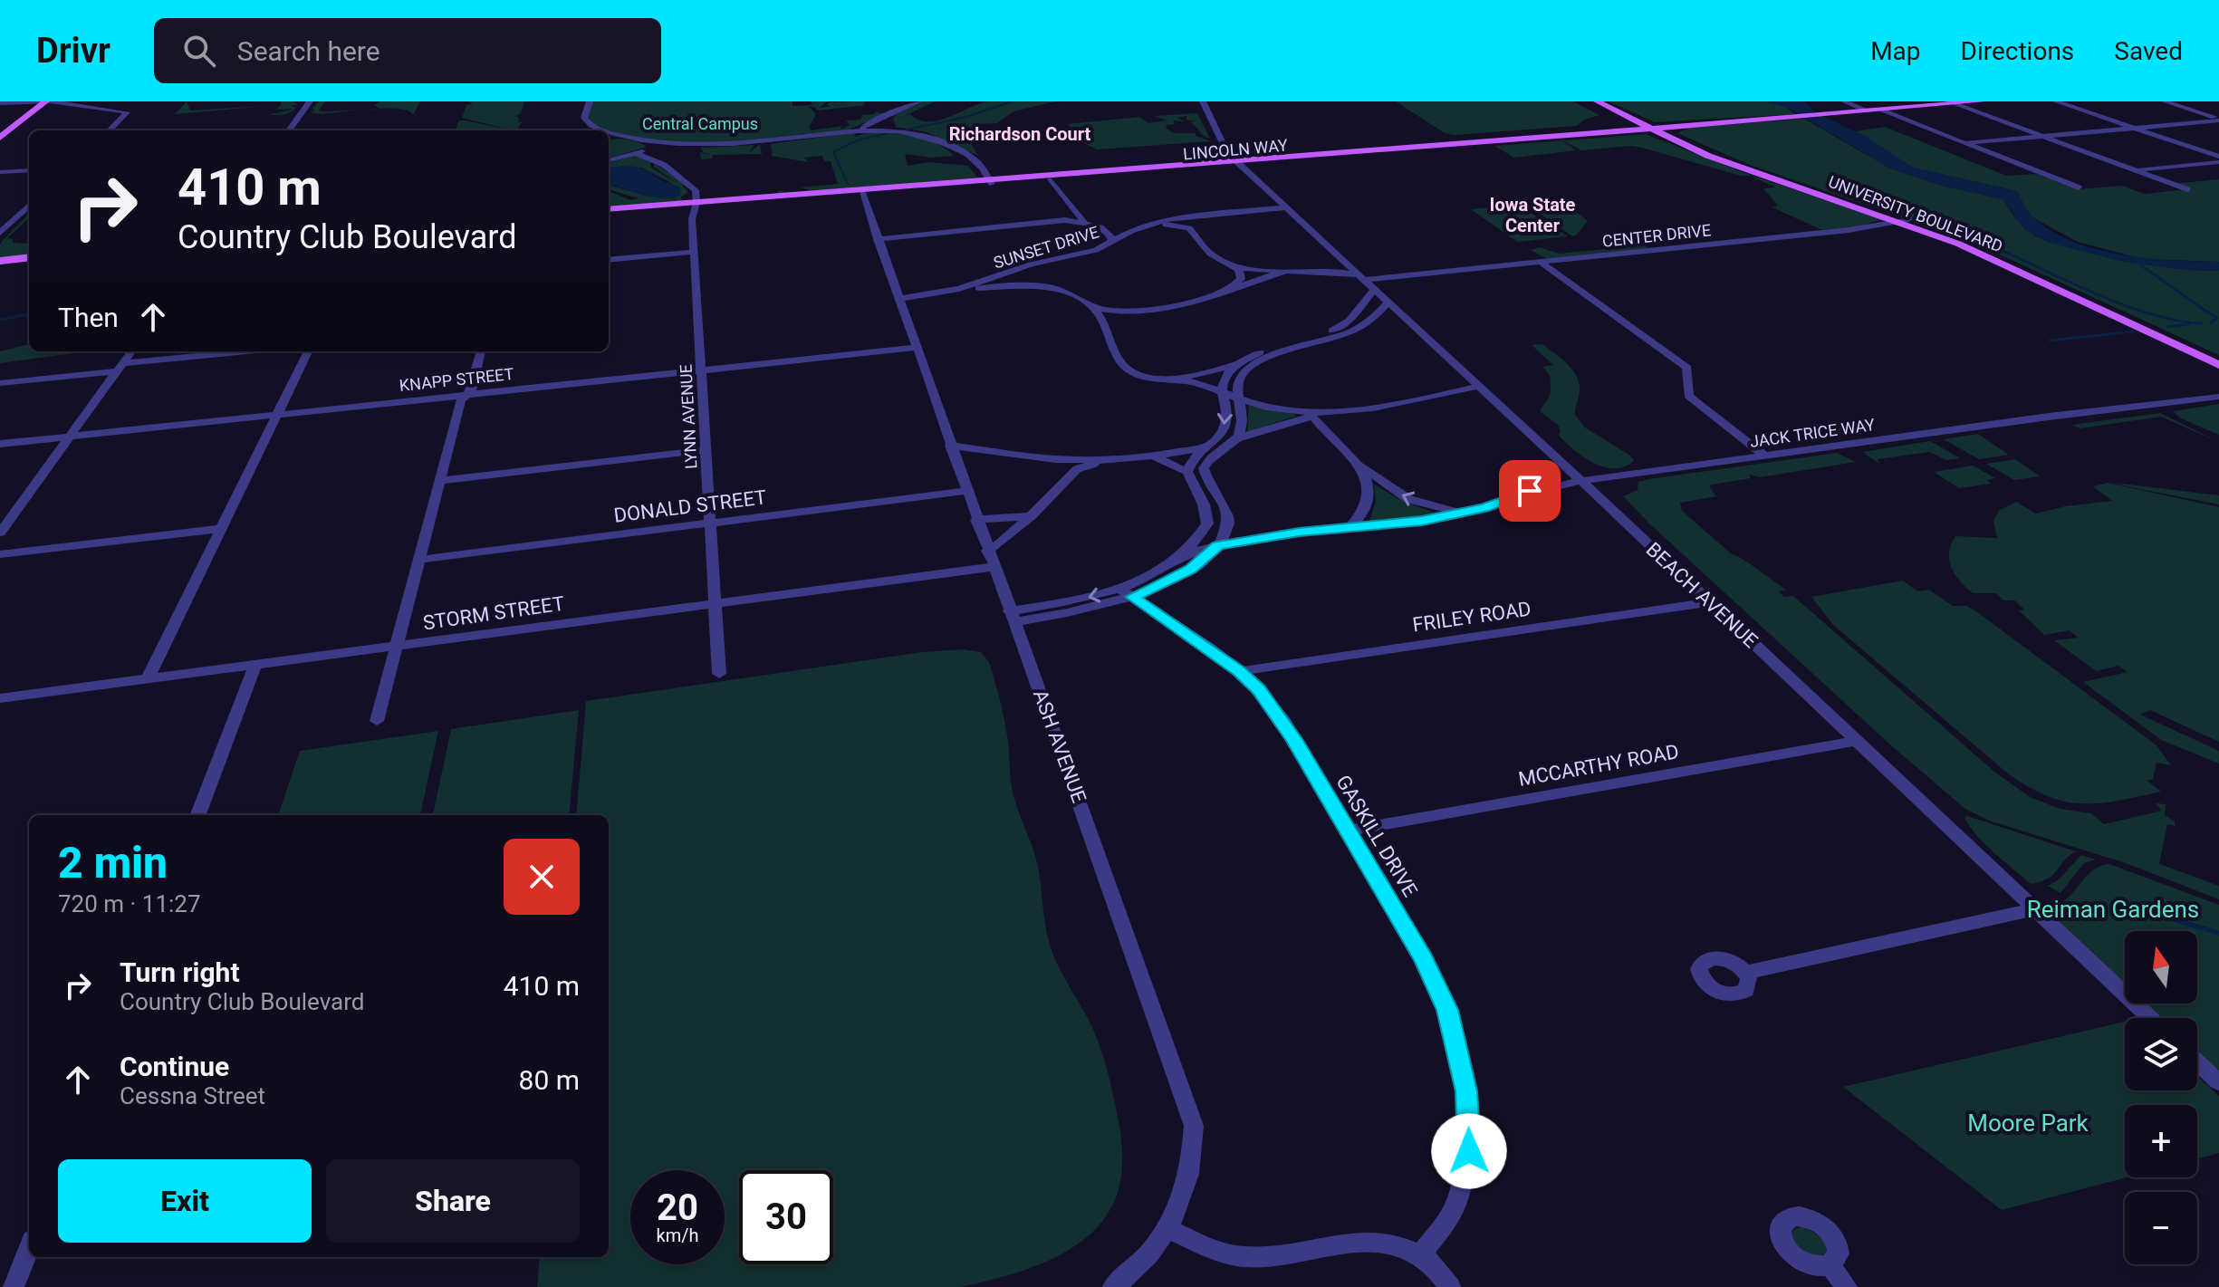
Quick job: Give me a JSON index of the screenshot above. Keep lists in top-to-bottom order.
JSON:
{
  "streets": {
    "main road": ["LINCOLN WAY", "UNIVERSITY BOULEVARD"],
    "street": [
      "CENTER DRIVE",
      "SUNSET DRIVE",
      "KNAPP STREET",
      "LYNN AVENUE",
      "JACK TRICE WAY",
      "DONALD STREET",
      "BEACH AVENUE",
      "STORM STREET",
      "FRILEY ROAD",
      "ASH AVENUE",
      "MCCARTHY ROAD",
      "GASKILL DRIVE"
    ]
  },
  "crossings": [
    ["LINCOLN WAY", "UNIVERSITY BOULEVARD"],
    ["LINCOLN WAY", "LYNN AVENUE"],
    ["LINCOLN WAY", "BEACH AVENUE"],
    ["LINCOLN WAY", "ASH AVENUE"],
    ["UNIVERSITY BOULEVARD", "CENTER DRIVE"],
    ["CENTER DRIVE", "BEACH AVENUE"],
    ["SUNSET DRIVE", "BEACH AVENUE"],
    ["SUNSET DRIVE", "ASH AVENUE"],
    ["KNAPP STREET", "LYNN AVENUE"],
    ["KNAPP STREET", "ASH AVENUE"],
    ["LYNN AVENUE", "DONALD STREET"],
    ["LYNN AVENUE", "STORM STREET"],
    ["JACK TRICE WAY", "BEACH AVENUE"],
    ["DONALD STREET", "ASH AVENUE"],
    ["BEACH AVENUE", "FRILEY ROAD"],
    ["BEACH AVENUE", "MCCARTHY ROAD"],
    ["STORM STREET", "ASH AVENUE"],
    ["FRILEY ROAD", "GASKILL DRIVE"],
    ["MCCARTHY ROAD", "GASKILL DRIVE"]
  ],
  "districts": ["Richardson Court", "Iowa State Center"],
  "parks": ["Central Campus", "Reiman Gardens", "Moore Park"],
  "north": "top",
  "page": {
    "header": "Drivr",
    "search": "Search here",
    "nav": ["Map", "Directions", "Saved"],
    "turn": ["410 m", "Country Club Boulevard"],
    "then": "Then",
    "heading": ["2 min", "720 m · 11:27"],
    "map_buttons": ["+", "−"],
    "list": [
      {
        "name": "Turn right",
        "note": "Country Club Boulevard",
        "value": "410 m"
      },
      {
        "name": "Continue",
        "note": "Cessna Street",
        "value": "80 m"
      }
    ],
    "buttons": ["Exit", "Share"],
    "speed": "20 km/h",
    "limit": "30"
  }
}
